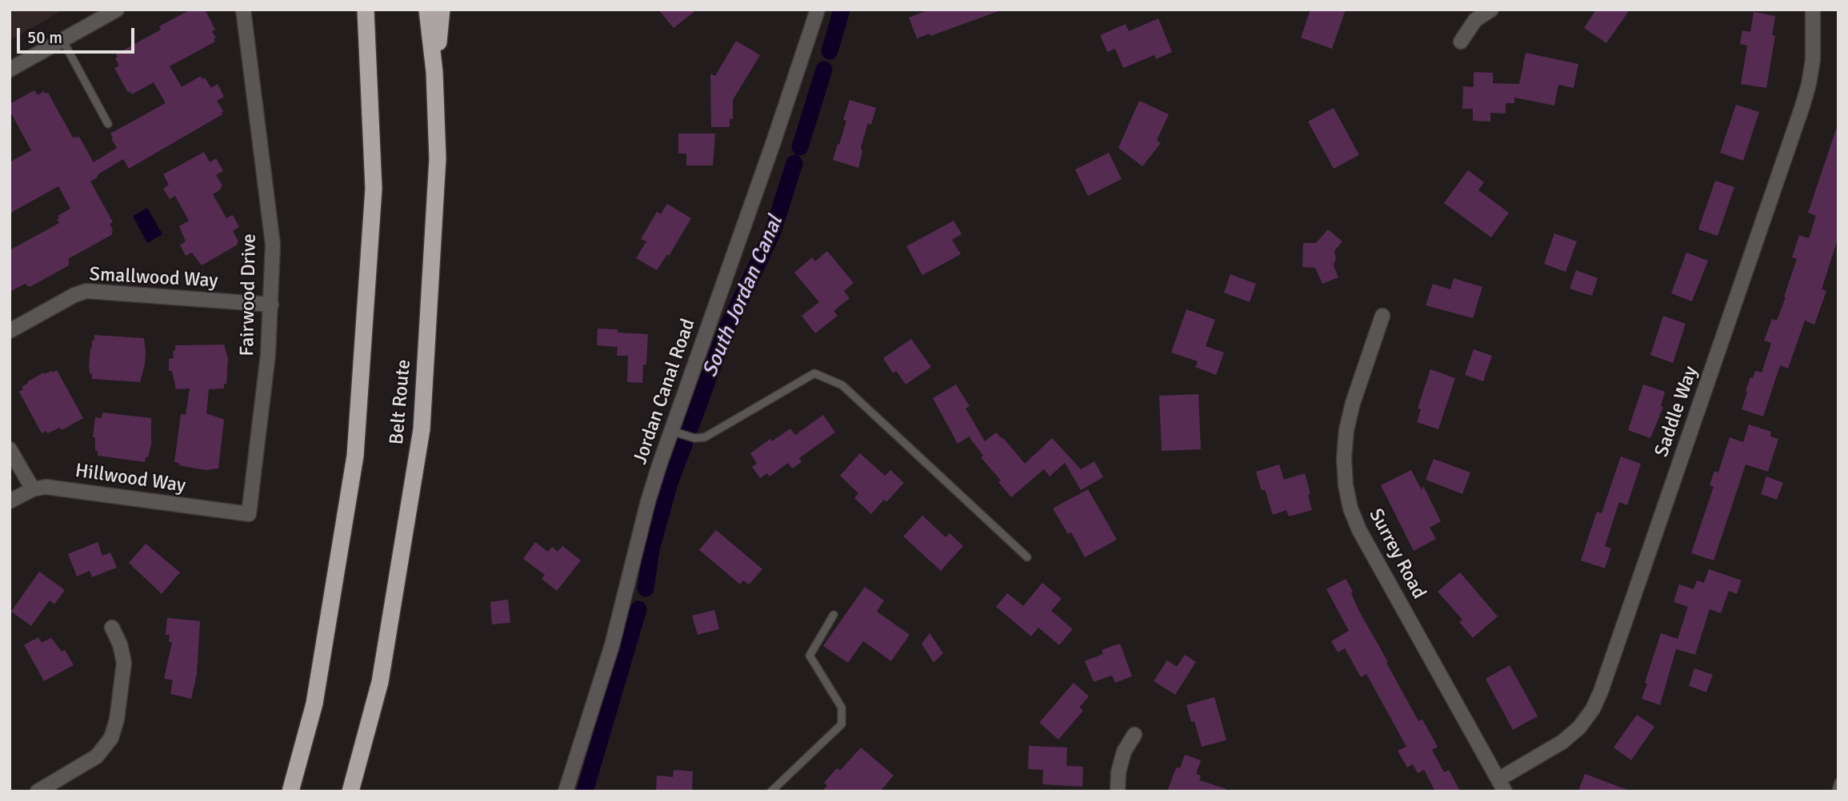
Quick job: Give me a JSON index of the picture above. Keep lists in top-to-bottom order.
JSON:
{
  "streets": {
    "highway": ["Belt Route"],
    "street": [
      "Smallwood Way",
      "Fairwood Drive",
      "Jordan Canal Road",
      "Saddle Way",
      "Hillwood Way",
      "Surrey Road"
    ]
  },
  "crossings": [
    ["Smallwood Way", "Fairwood Drive"],
    ["Fairwood Drive", "Hillwood Way"],
    ["Saddle Way", "Surrey Road"]
  ],
  "water": ["South Jordan Canal"],
  "scale_bar": "50 m"
}
